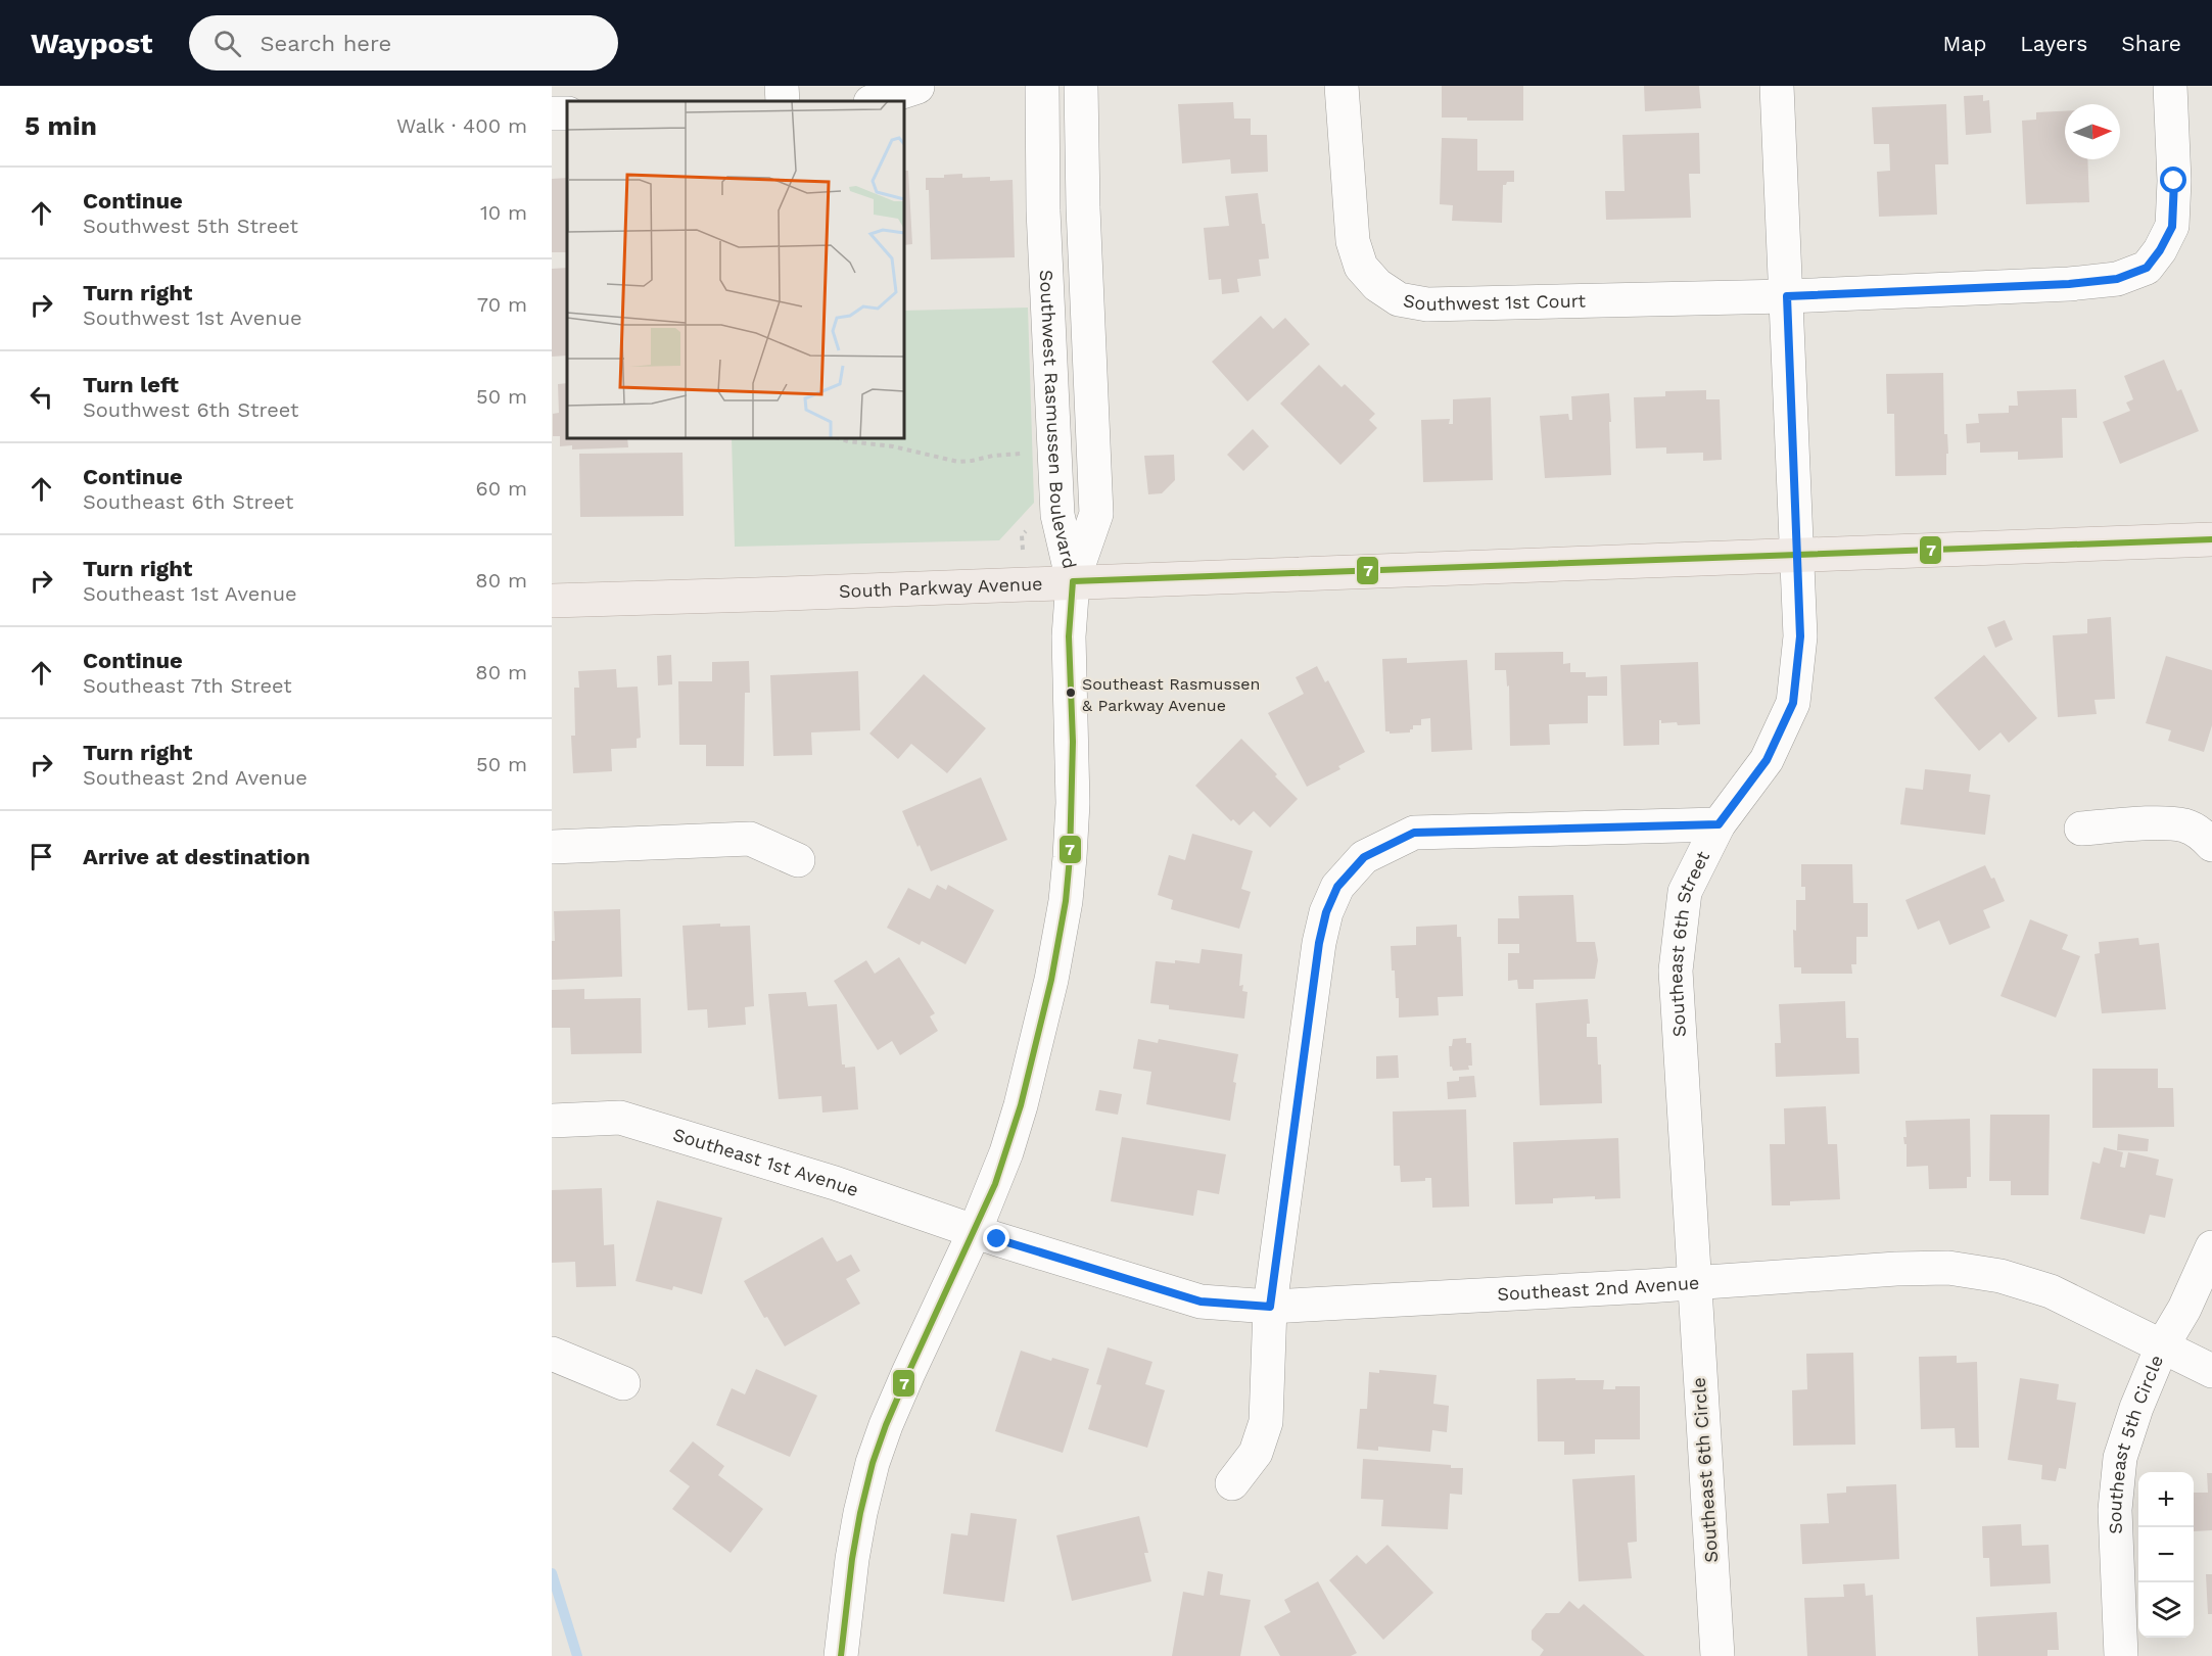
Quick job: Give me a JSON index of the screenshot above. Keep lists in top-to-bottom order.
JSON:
{
  "streets": {
    "main road": ["South Parkway Avenue"],
    "street": [
      "Southwest 1st Court",
      "Southwest Rasmussen Boulevard",
      "Southeast 6th Street",
      "Southeast 1st Avenue",
      "Southeast 2nd Avenue",
      "Southeast 5th Circle",
      "Southeast 6th Circle"
    ]
  },
  "crossings": [
    ["Southwest 1st Court", "Southeast 6th Street"],
    ["Southwest Rasmussen Boulevard", "South Parkway Avenue"],
    ["South Parkway Avenue", "Southeast 6th Street"],
    ["Southeast 6th Street", "Southeast 2nd Avenue"],
    ["Southeast 6th Street", "Southeast 6th Circle"],
    ["Southeast 1st Avenue", "Southeast 2nd Avenue"],
    ["Southeast 2nd Avenue", "Southeast 5th Circle"],
    ["Southeast 2nd Avenue", "Southeast 6th Circle"]
  ],
  "places": ["Southeast Rasmussen & Parkway Avenue"],
  "lines": ["transit line 7"],
  "north": "right",
  "page": {
    "header": "Waypost",
    "search": "Search here",
    "nav": ["Map", "Layers", "Share"],
    "heading": ["5 min", "Walk · 400 m"],
    "list": [
      ["Continue", "Southwest 5th Street", "10 m"],
      ["Turn right", "Southwest 1st Avenue", "70 m"],
      ["Turn left", "Southwest 6th Street", "50 m"],
      ["Continue", "Southeast 6th Street", "60 m"],
      ["Turn right", "Southeast 1st Avenue", "80 m"],
      ["Continue", "Southeast 7th Street", "80 m"],
      ["Turn right", "Southeast 2nd Avenue", "50 m"],
      "Arrive at destination"
    ],
    "map_buttons": ["+", "−"]
  }
}
